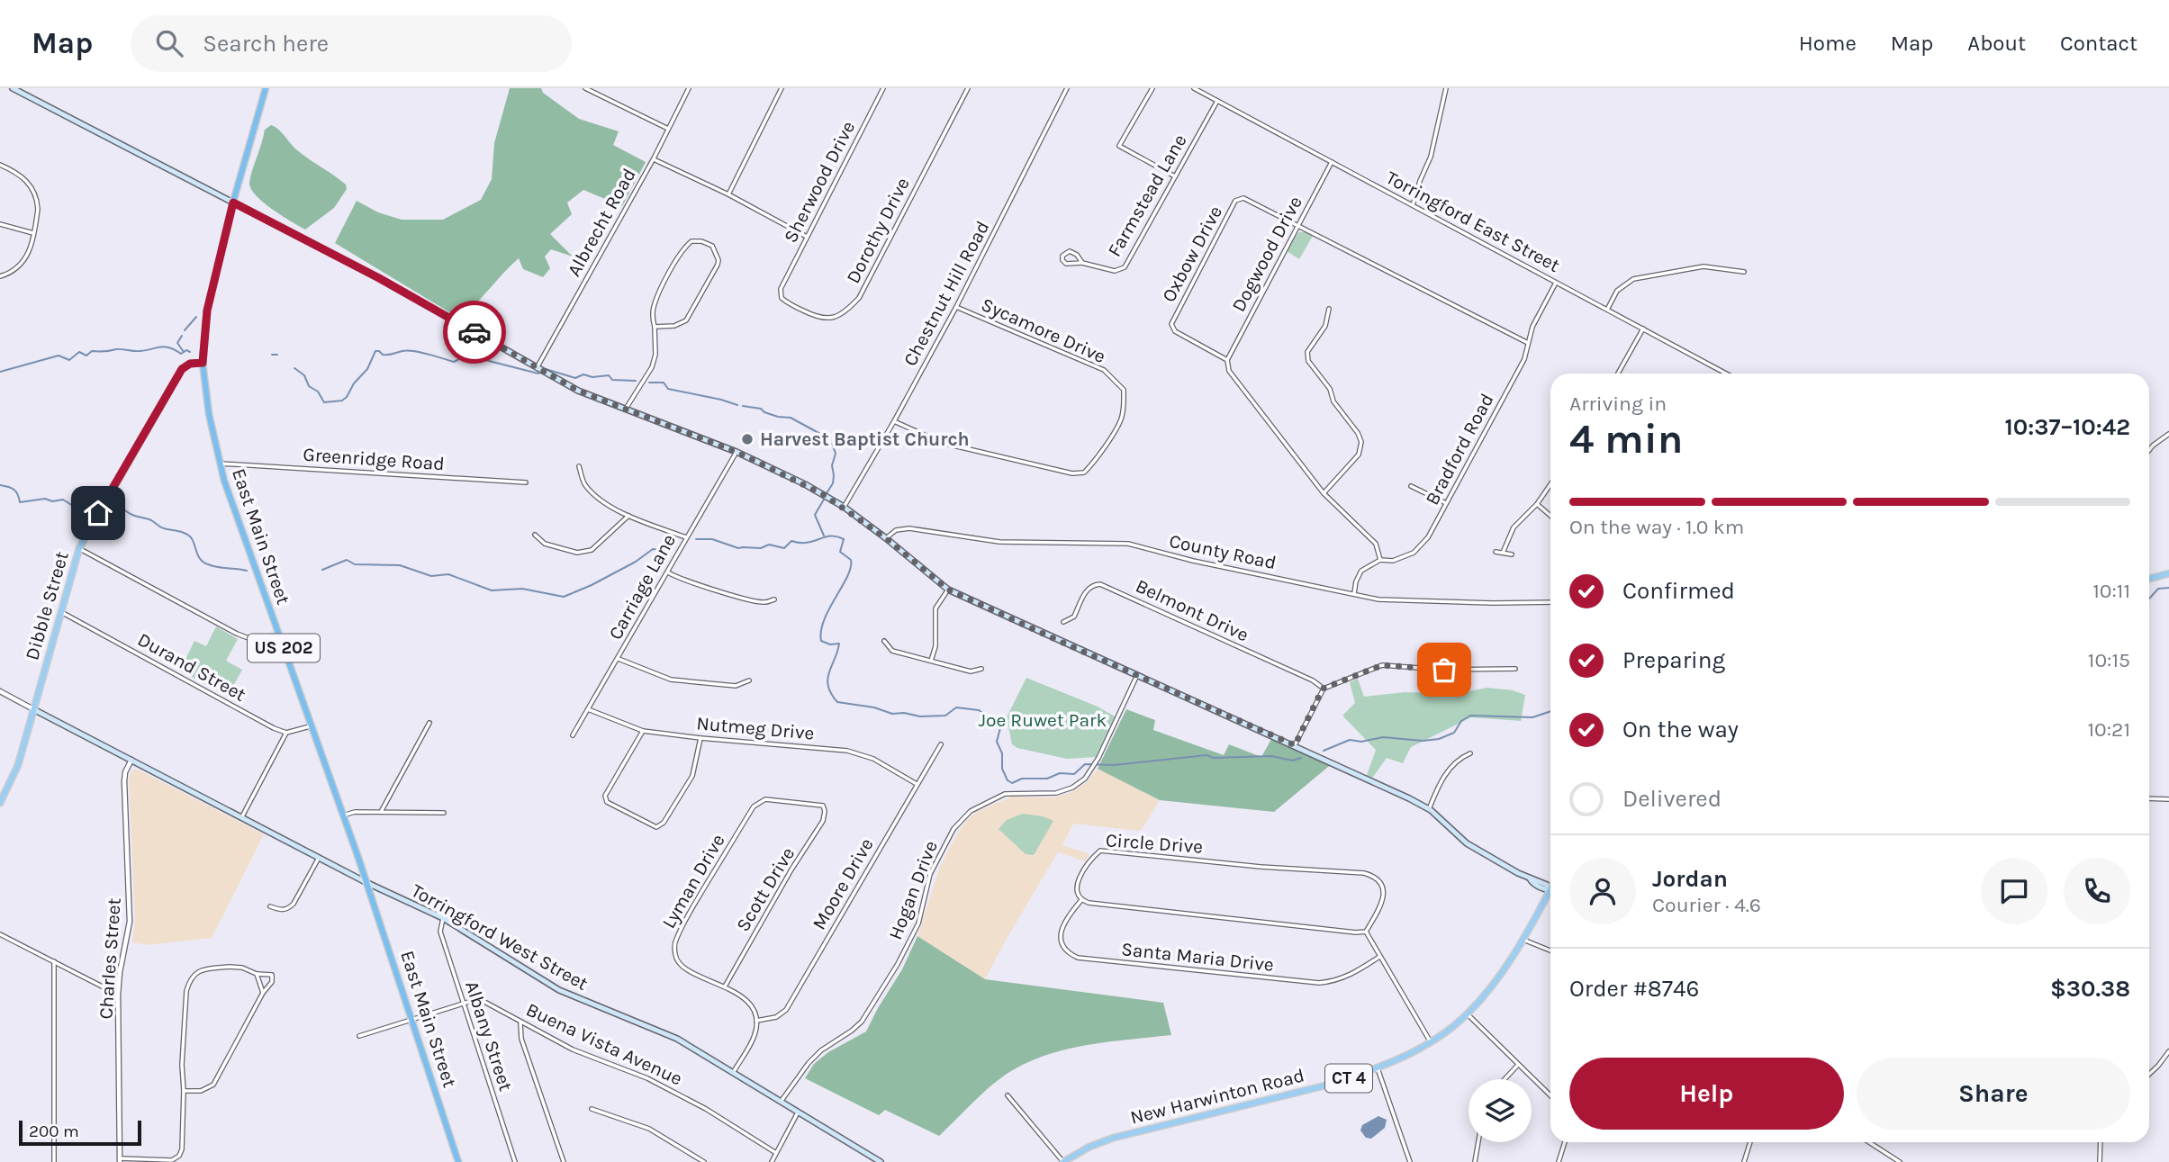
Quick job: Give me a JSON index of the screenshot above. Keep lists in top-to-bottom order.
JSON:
{
  "streets": {
    "highway": ["East Main Street", "US 202"],
    "main road": [
      "Dibble Street",
      "Torringford West Street",
      "CT 4",
      "New Harwinton Road"
    ],
    "street": [
      "Sherwood Drive",
      "Farmstead Lane",
      "Torringford East Street",
      "Albrecht Road",
      "Dorothy Drive",
      "Oxbow Drive",
      "Dogwood Drive",
      "Chestnut Hill Road",
      "Sycamore Drive",
      "Bradford Road",
      "Greenridge Road",
      "County Road",
      "Carriage Lane",
      "Belmont Drive",
      "Durand Street",
      "Nutmeg Drive",
      "Circle Drive",
      "Lyman Drive",
      "Moore Drive",
      "Scott Drive",
      "Hogan Drive",
      "Santa Maria Drive",
      "Charles Street",
      "Albany Street",
      "Buena Vista Avenue"
    ]
  },
  "crossings": [
    ["Sherwood Drive", "Dorothy Drive"],
    ["Farmstead Lane", "Torringford East Street"],
    ["Torringford East Street", "Dogwood Drive"],
    ["Torringford East Street", "Bradford Road"],
    ["Oxbow Drive", "Dogwood Drive"],
    ["Oxbow Drive", "Bradford Road"],
    ["Chestnut Hill Road", "Sycamore Drive"],
    ["Greenridge Road", "East Main Street"],
    ["East Main Street", "Dibble Street"],
    ["East Main Street", "Torringford West Street"],
    ["East Main Street", "Buena Vista Avenue"],
    ["Carriage Lane", "Nutmeg Drive"],
    ["Dibble Street", "Durand Street"],
    ["Dibble Street", "Torringford West Street"],
    ["Nutmeg Drive", "Moore Drive"],
    ["Circle Drive", "Santa Maria Drive"],
    ["Lyman Drive", "Moore Drive"],
    ["Lyman Drive", "Scott Drive"],
    ["Hogan Drive", "Torringford West Street"],
    ["Torringford West Street", "Charles Street"],
    ["Torringford West Street", "Albany Street"],
    ["Albany Street", "Buena Vista Avenue"]
  ],
  "parks": ["Joe Ruwet Park"],
  "places": ["Harvest Baptist Church"],
  "scale_bar": "200 m",
  "page": {
    "header": "Map",
    "search": "Search here",
    "nav": [
      "Home",
      "Map",
      "About",
      "Contact"
    ],
    "heading": ["4 min", "Arriving in", "10:37–10:42"],
    "panel": [
      "Jordan",
      "Courier · 4.6",
      "Order #8746",
      "$30.38"
    ],
    "bar": "On the way · 1.0 km",
    "list": [
      ["Confirmed", "10:11"],
      ["Preparing", "10:15"],
      ["On the way", "10:21"],
      "Delivered"
    ],
    "buttons": ["Help", "Share"],
    "scale": "200 m"
  }
}
